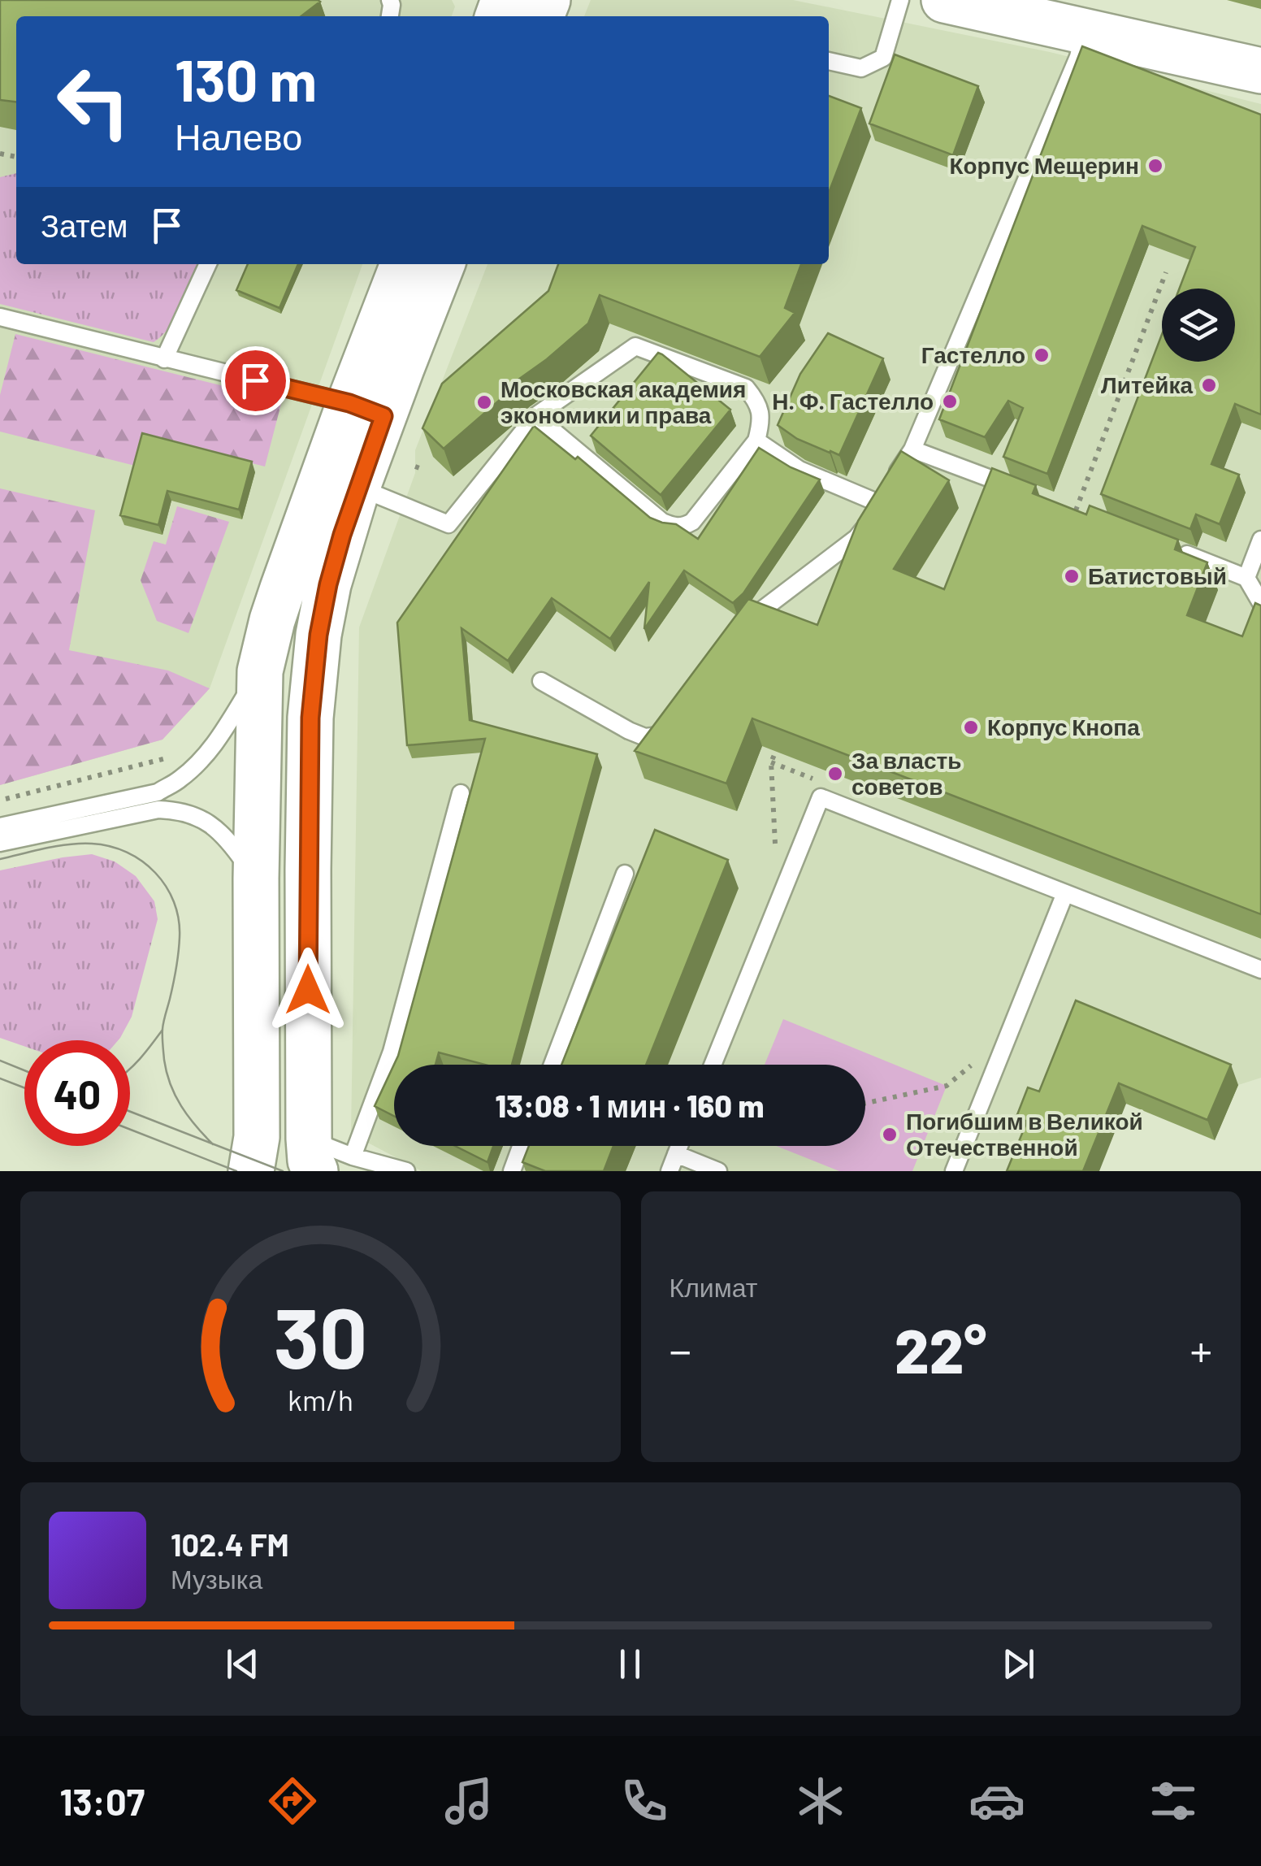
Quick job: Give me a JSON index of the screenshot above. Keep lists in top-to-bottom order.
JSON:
{
  "places": [
    "Корпус Мещерин",
    "Гастелло",
    "Литейка",
    "Н. Ф. Гастелло",
    "Московская академия экономики и права",
    "Батистовый",
    "Корпус Кнопа",
    "За власть советов",
    "Погибшим в Великой Отечественной"
  ],
  "page": {
    "turn": ["130 m", "Налево"],
    "then": "Затем",
    "limit": "40",
    "trip": "13:08 · 1 мин · 160 m",
    "tile": "Климат",
    "heat": ["−", "22°", "+"],
    "song": ["102.4 FM", "Музыка"],
    "tabs": "13:07",
    "gauge": ["30", "km/h"]
  }
}
